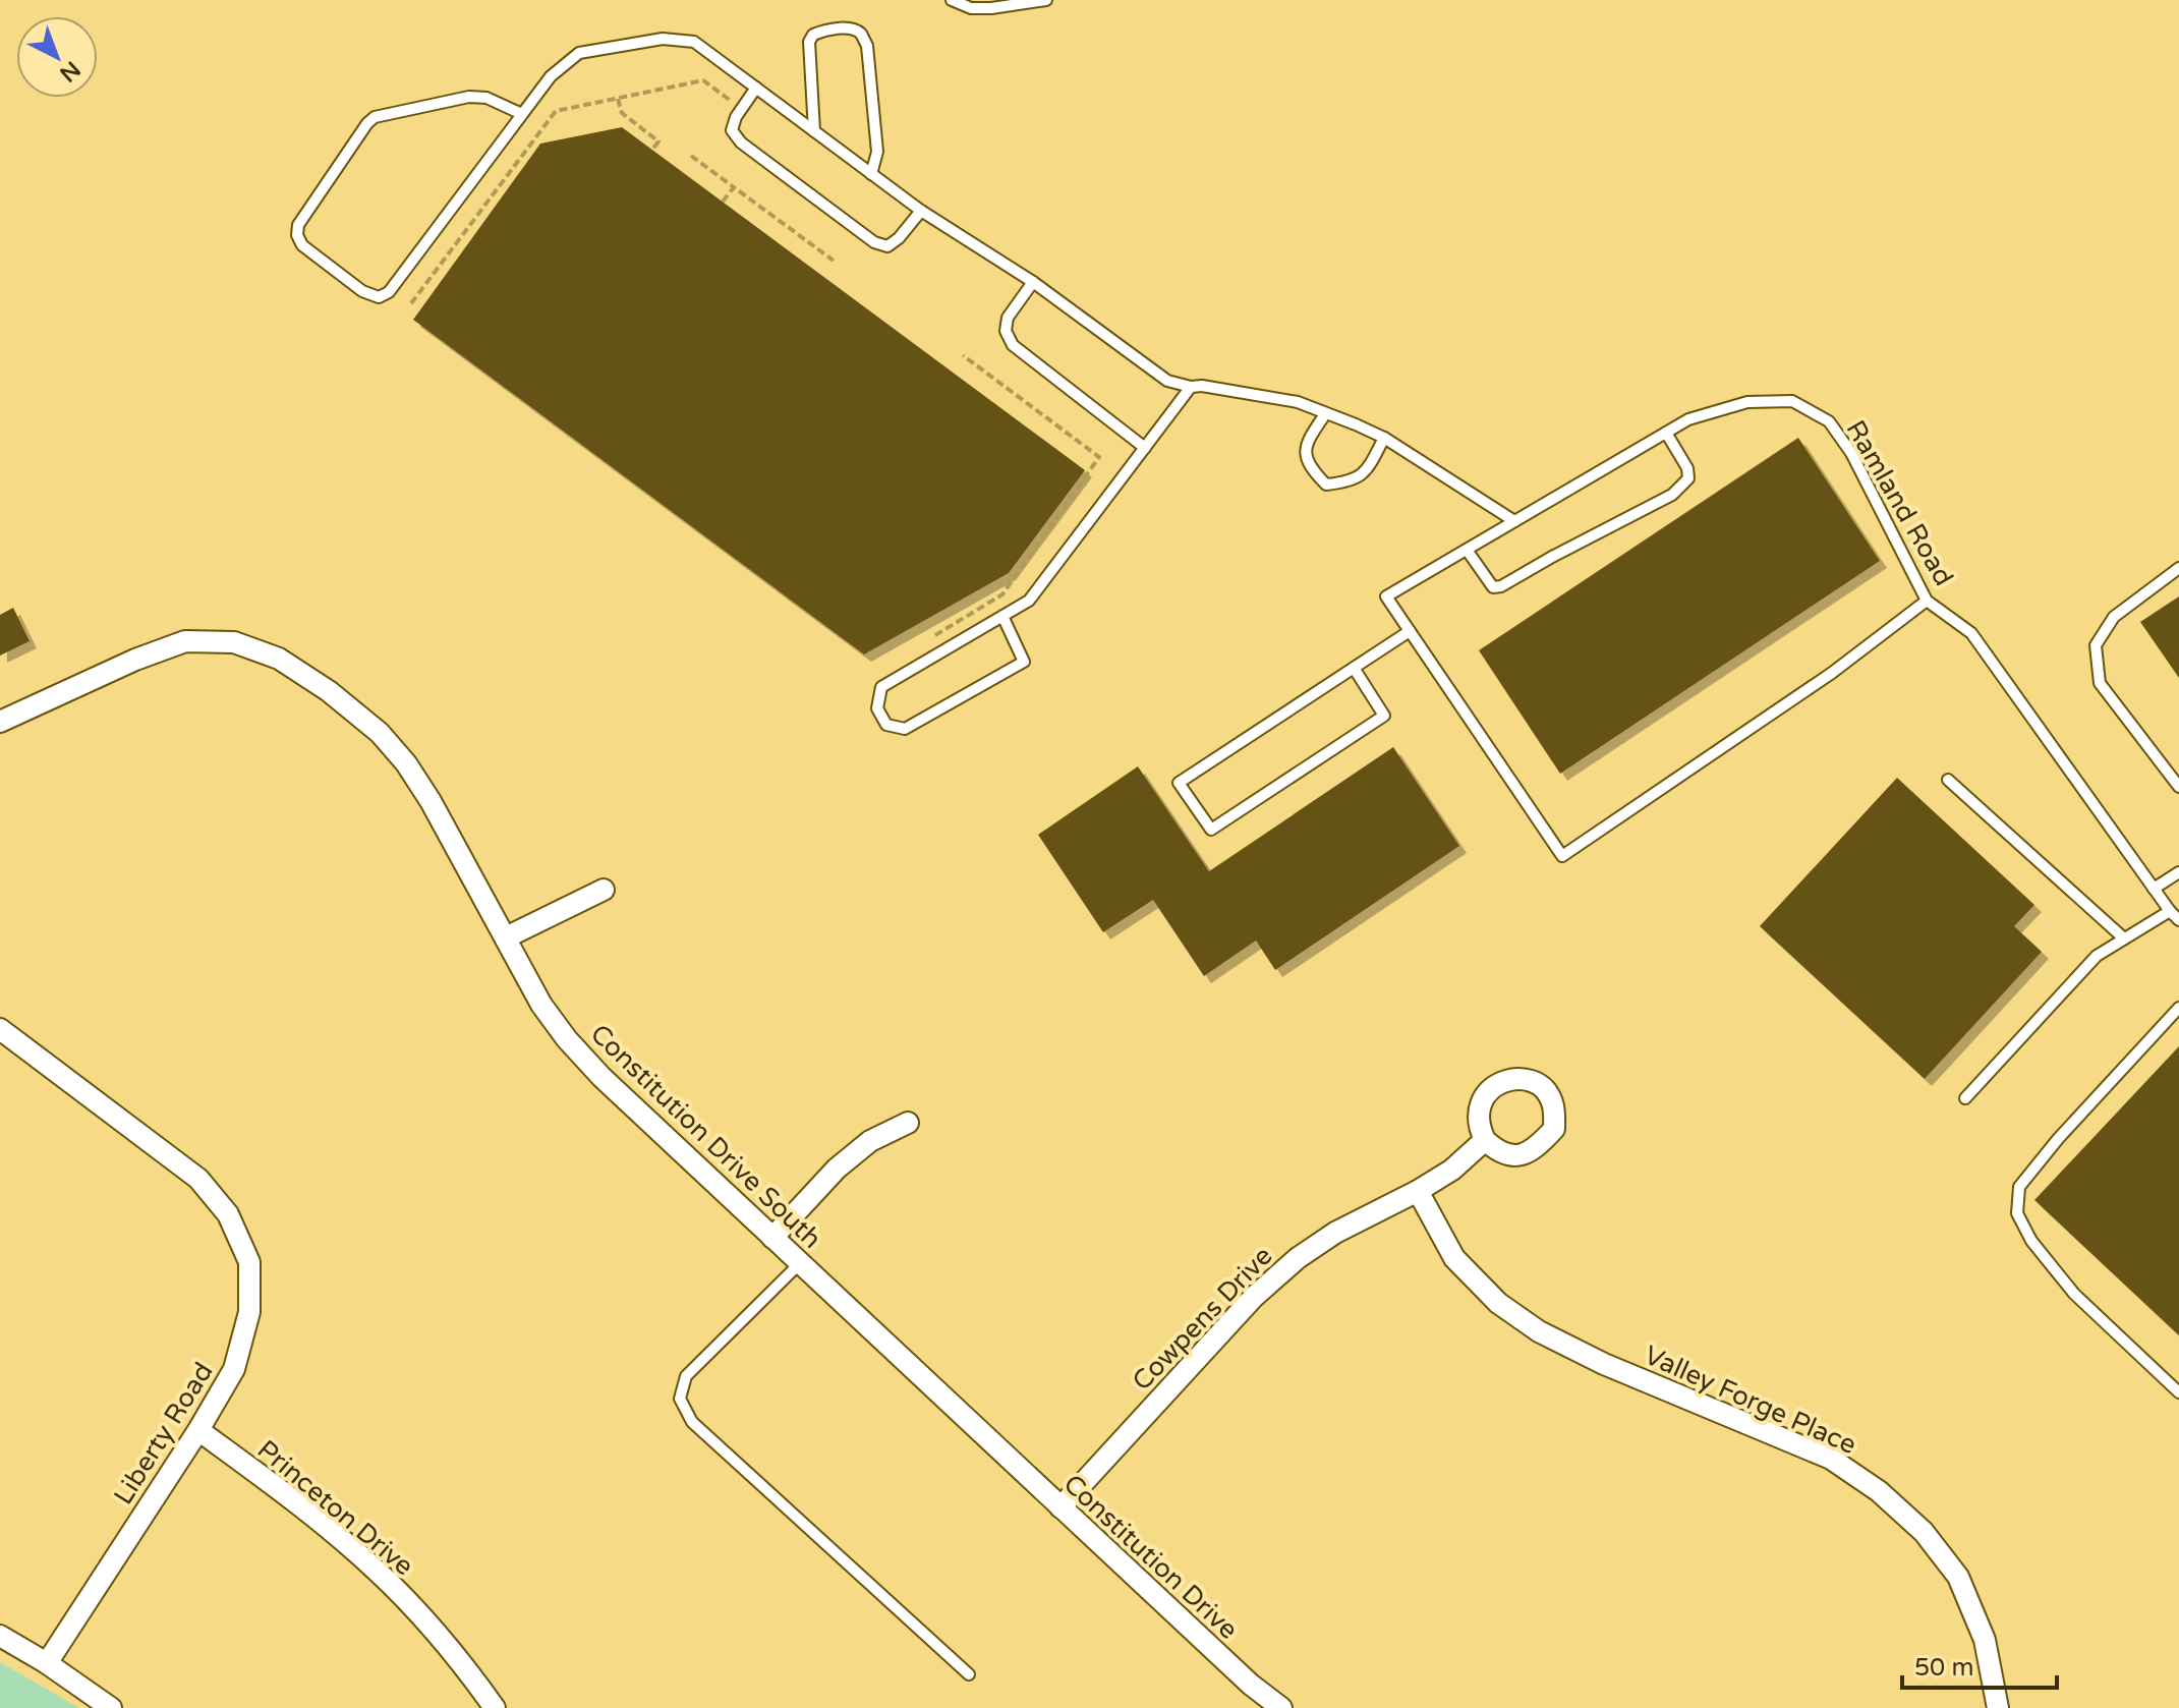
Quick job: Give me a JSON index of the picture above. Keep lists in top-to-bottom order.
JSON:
{
  "streets": {
    "street": [
      "Constitution Drive South",
      "Cowpens Drive",
      "Valley Forge Place",
      "Liberty Road",
      "Princeton Drive",
      "Constitution Drive"
    ],
    "lane": ["Ramland Road"]
  },
  "crossings": [
    ["Constitution Drive South", "Constitution Drive"],
    ["Cowpens Drive", "Valley Forge Place"],
    ["Cowpens Drive", "Constitution Drive"],
    ["Liberty Road", "Princeton Drive"]
  ],
  "scale_bar": "50 m",
  "north": "bottom right"
}
